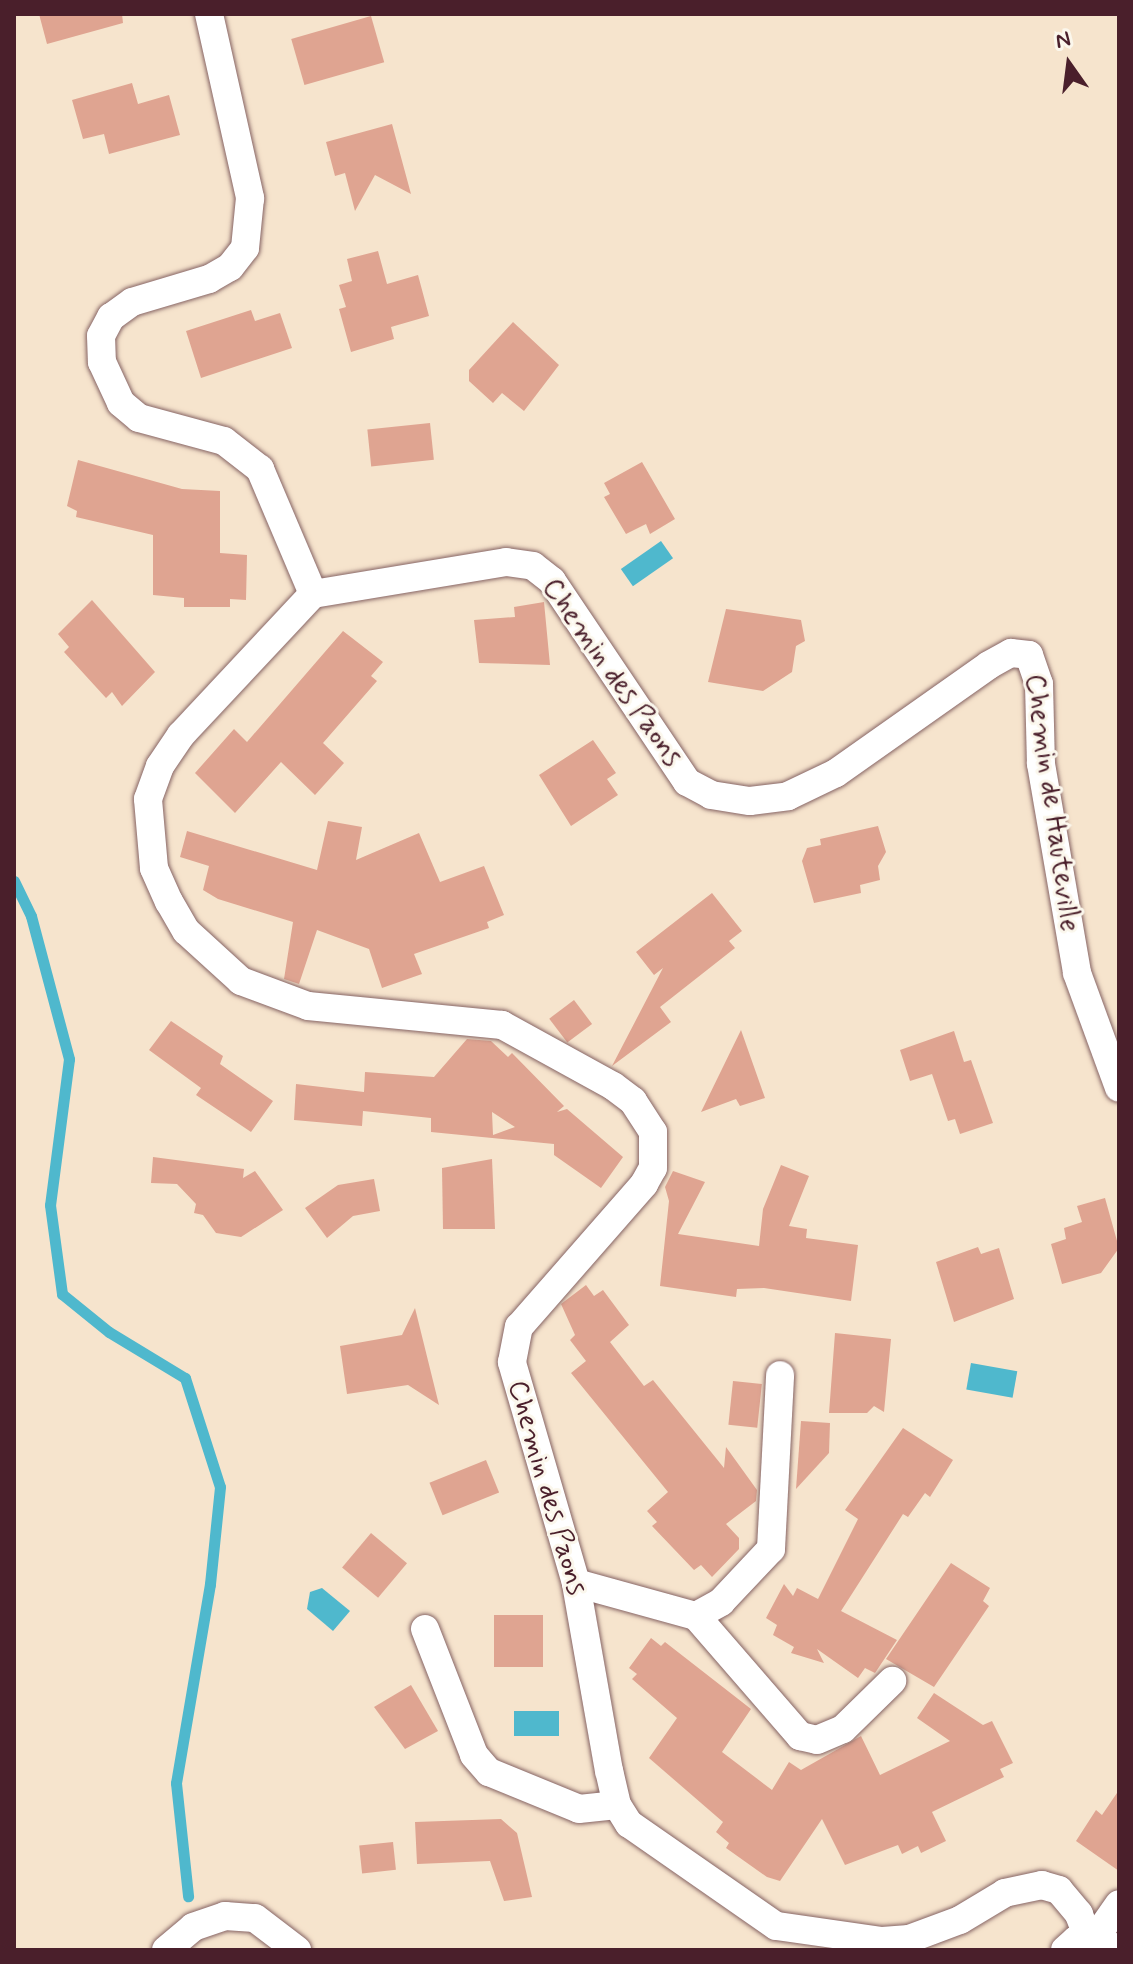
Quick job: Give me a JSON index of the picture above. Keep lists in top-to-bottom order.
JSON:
{
  "streets": {
    "street": ["Chemin des Paons", "Chemin de Hauteville"]
  },
  "crossings": [
    ["Chemin des Paons", "Chemin de Hauteville"]
  ],
  "north": "top"
}
